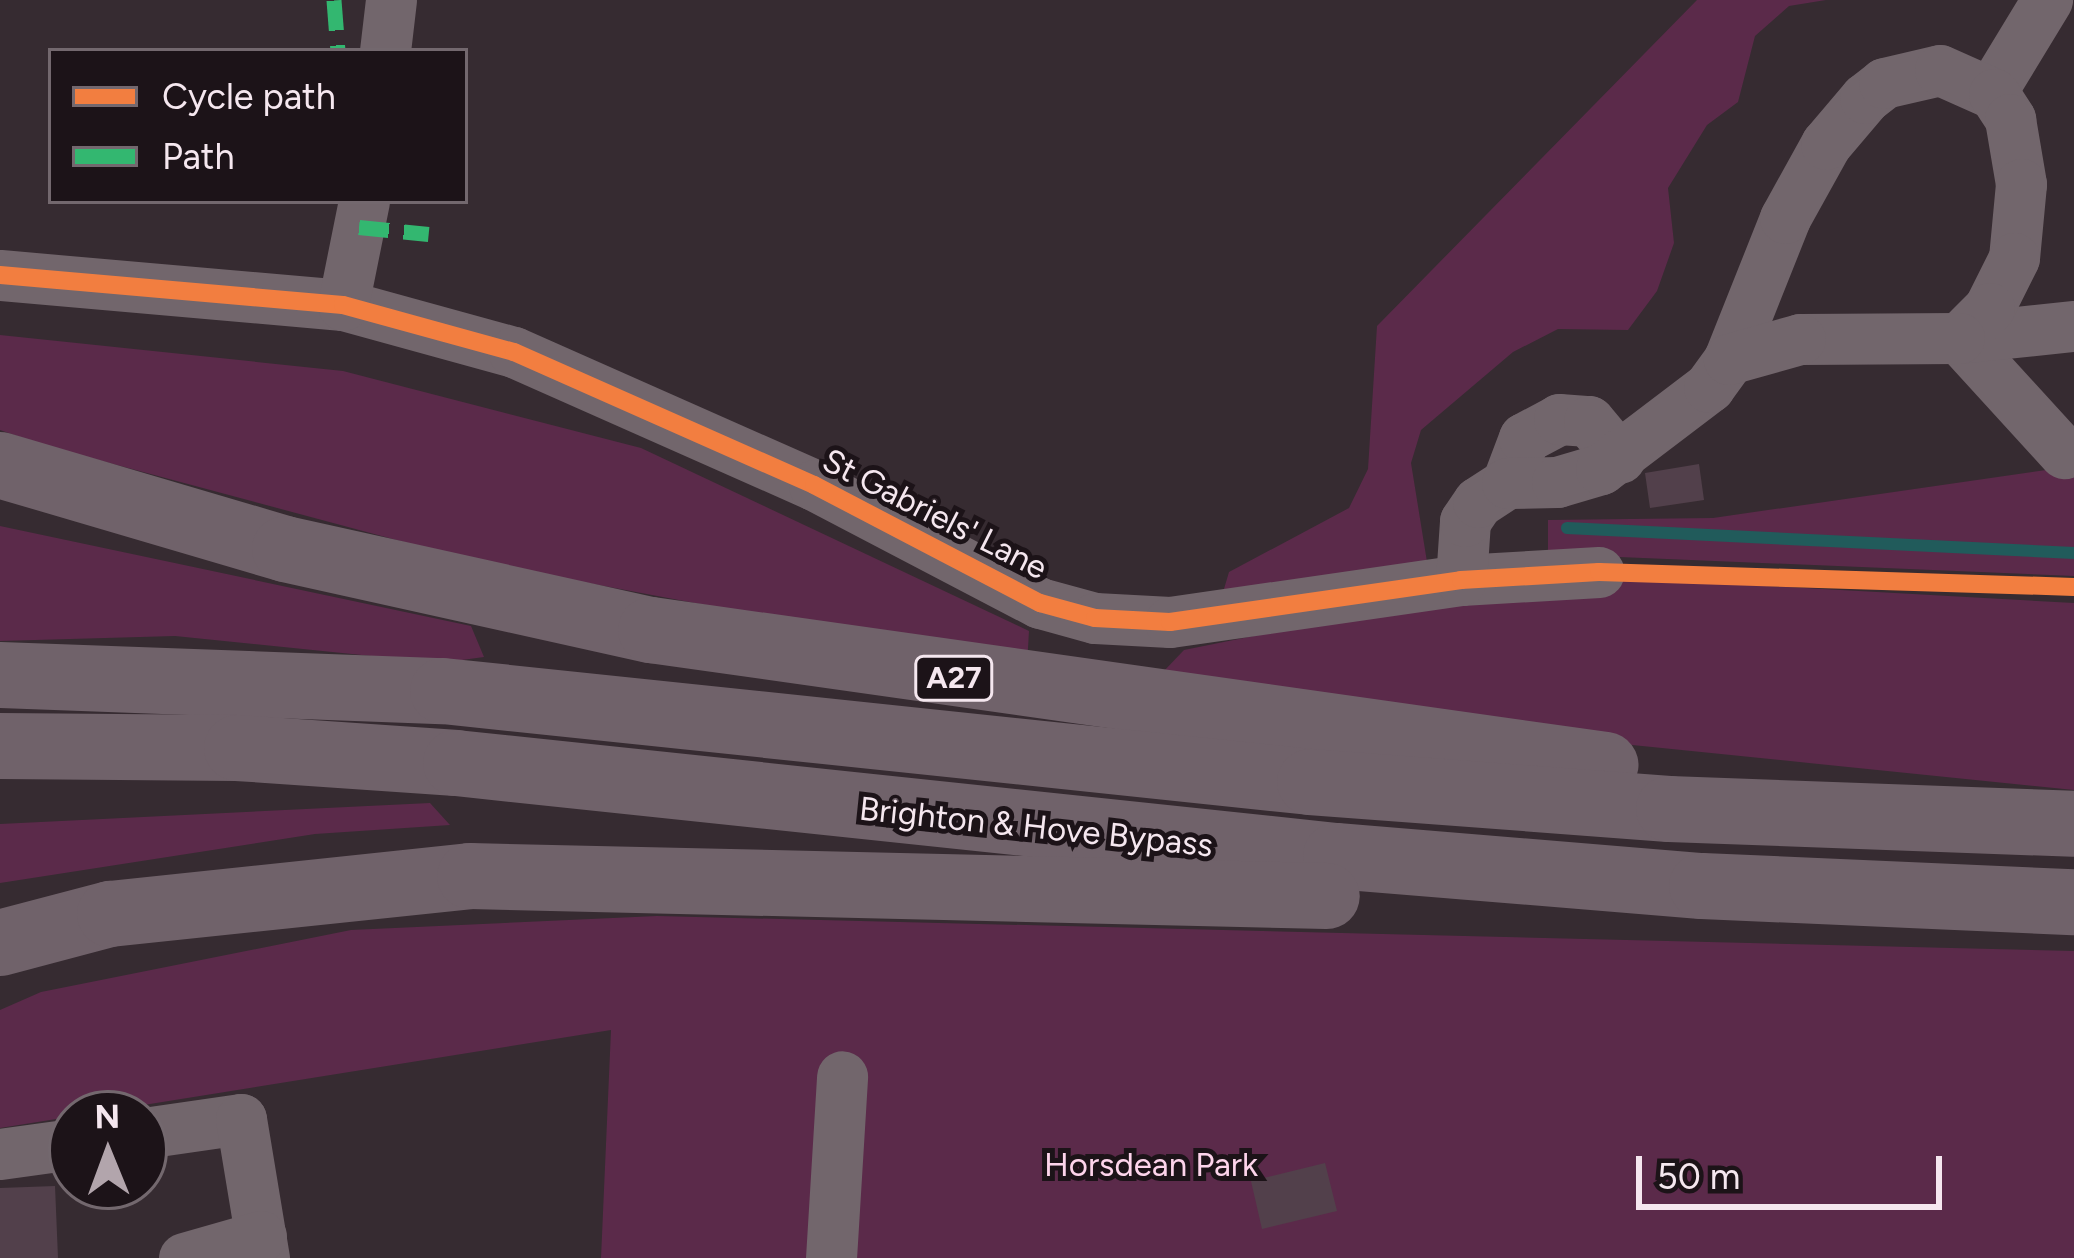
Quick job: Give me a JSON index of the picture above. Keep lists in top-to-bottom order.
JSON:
{
  "streets": {
    "highway": ["A27", "Brighton & Hove Bypass"],
    "street": ["St Gabriels' Lane"]
  },
  "parks": ["Horsdean Park"],
  "legend": ["Cycle path", "Path"],
  "scale_bar": "50 m",
  "north": "top"
}
